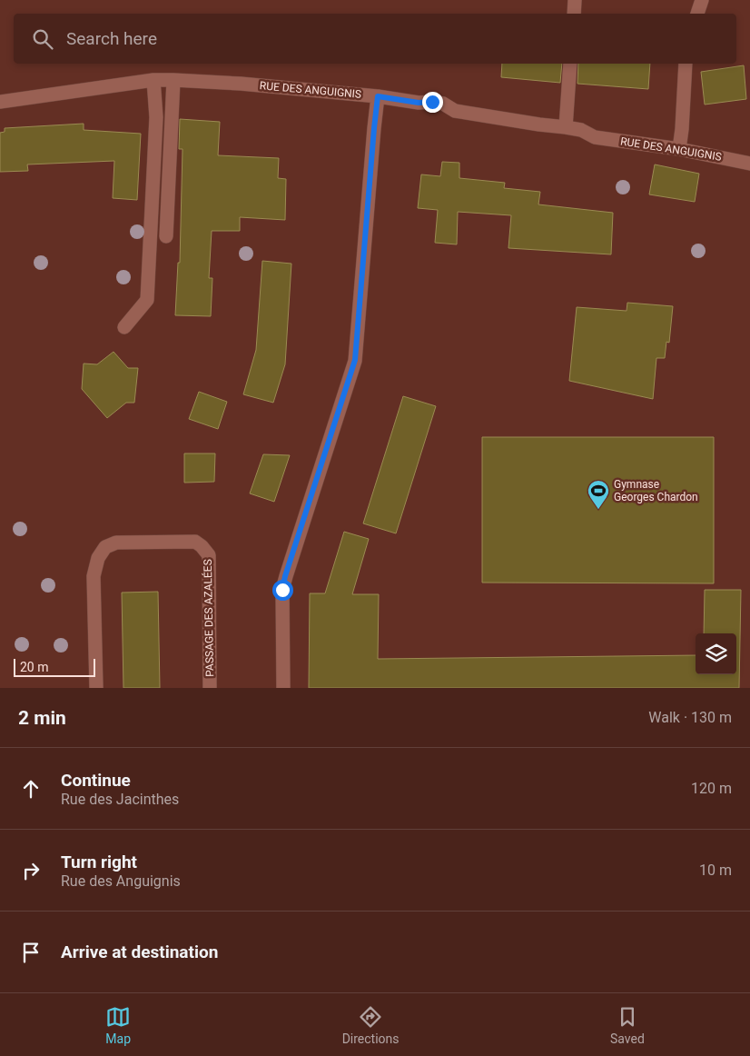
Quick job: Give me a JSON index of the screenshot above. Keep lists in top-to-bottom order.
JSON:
{
  "streets": {
    "street": ["RUE DES ANGUIGNIS", "PASSAGE DES AZALÉES"]
  },
  "places": {
    "sports": ["Gymnase Georges Chardon"]
  },
  "scale_bar": "20 m",
  "page": {
    "search": "Search here",
    "scale": "20 m",
    "heading": ["2 min", "Walk · 130 m"],
    "list": [
      ["Continue", "Rue des Jacinthes", "120 m"],
      ["Turn right", "Rue des Anguignis", "10 m"],
      "Arrive at destination"
    ],
    "nav": ["Map", "Directions", "Saved"]
  }
}
